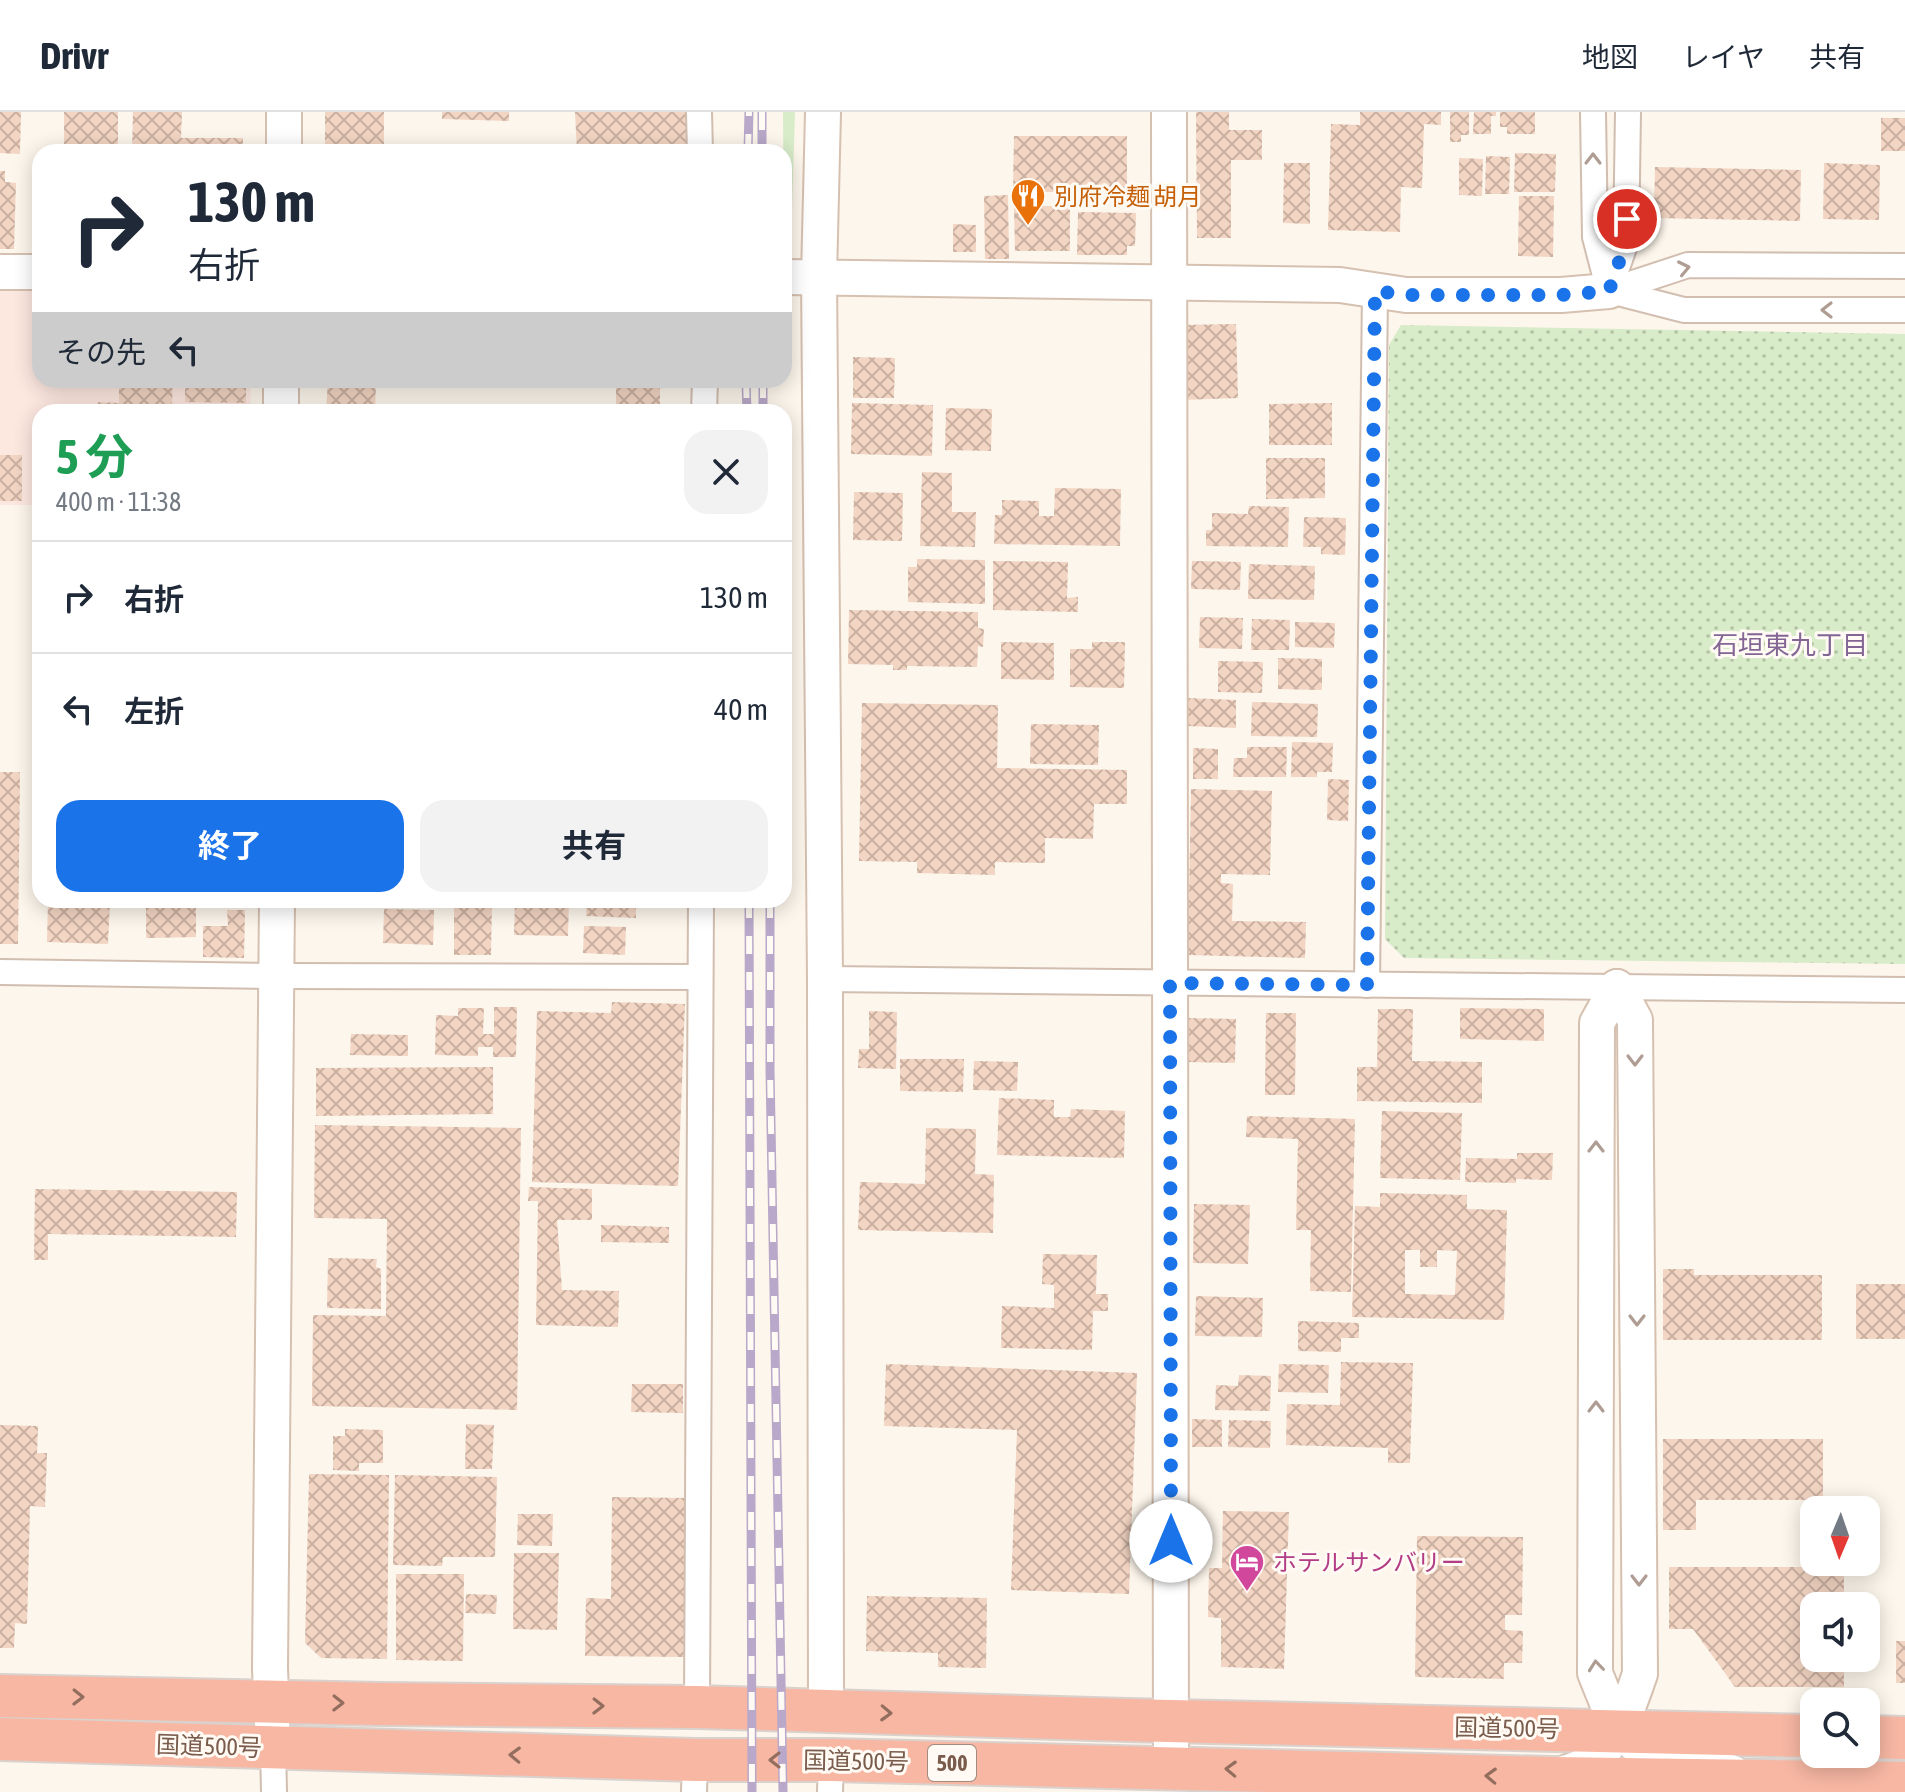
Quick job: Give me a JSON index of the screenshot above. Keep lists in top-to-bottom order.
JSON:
{
  "streets": {
    "highway": ["国道500号", "500"]
  },
  "districts": ["石垣東九丁目"],
  "places": {
    "restaurant": ["別府冷麺 胡月"],
    "hotel": ["ホテルサンバリー"]
  },
  "north": "bottom",
  "page": {
    "header": "Drivr",
    "nav": ["地図", "レイヤ", "共有"],
    "turn": ["130 m", "右折"],
    "then": "その先",
    "heading": ["5 分", "400 m · 11:38"],
    "list": [
      {
        "name": "右折",
        "value": "130 m"
      },
      {
        "name": "左折",
        "value": "40 m"
      }
    ],
    "buttons": ["終了", "共有"]
  }
}
